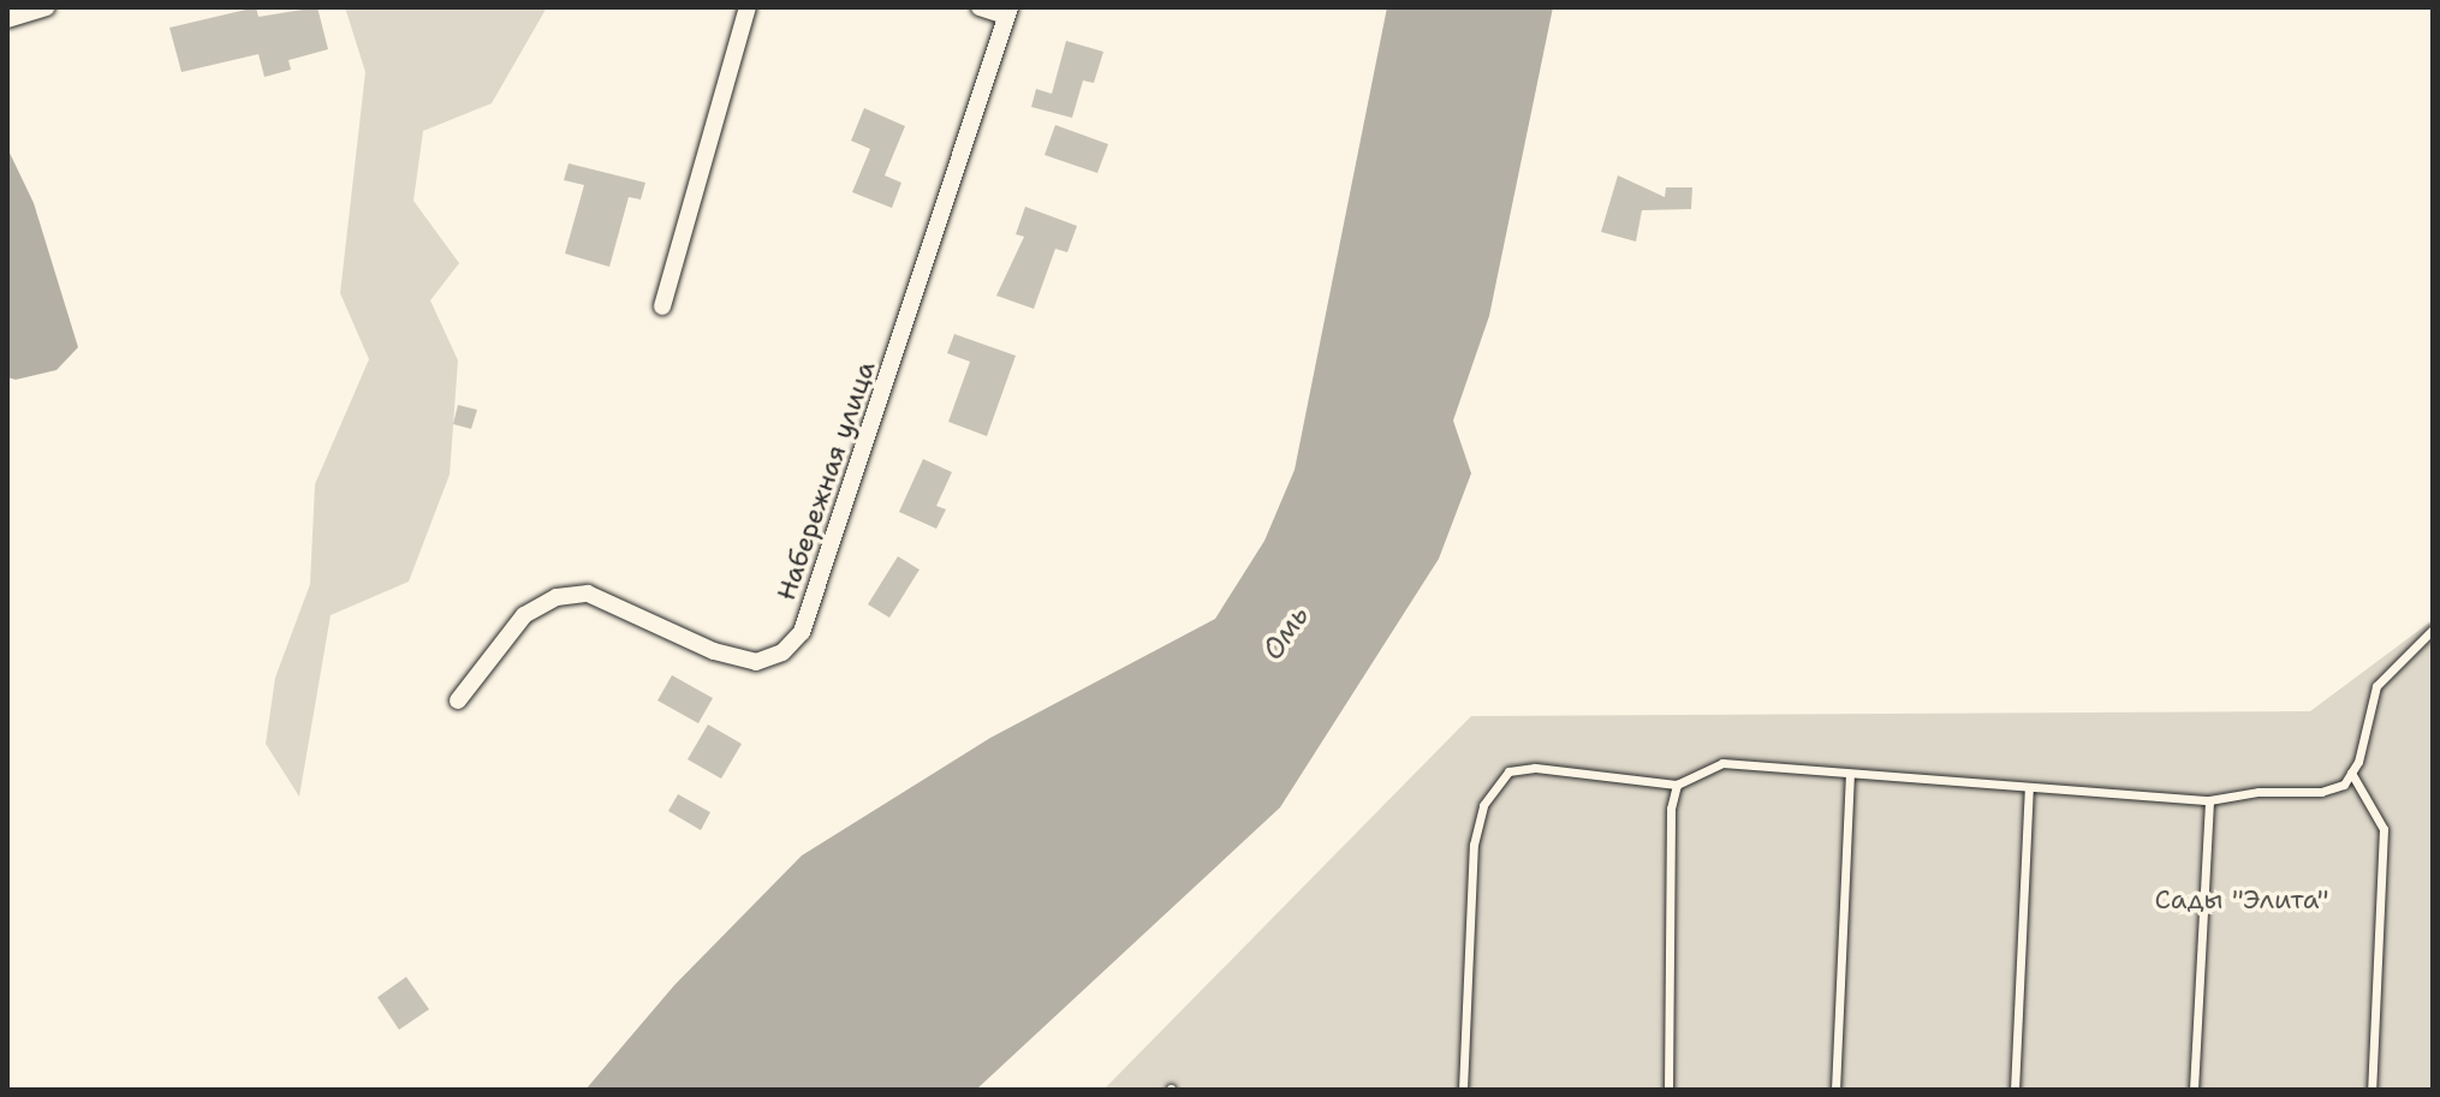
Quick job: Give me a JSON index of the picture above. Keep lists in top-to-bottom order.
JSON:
{
  "streets": {
    "street": ["Набережная улица"]
  },
  "water": ["Омь"],
  "parks": ["Сады \"Элита\""]
}
